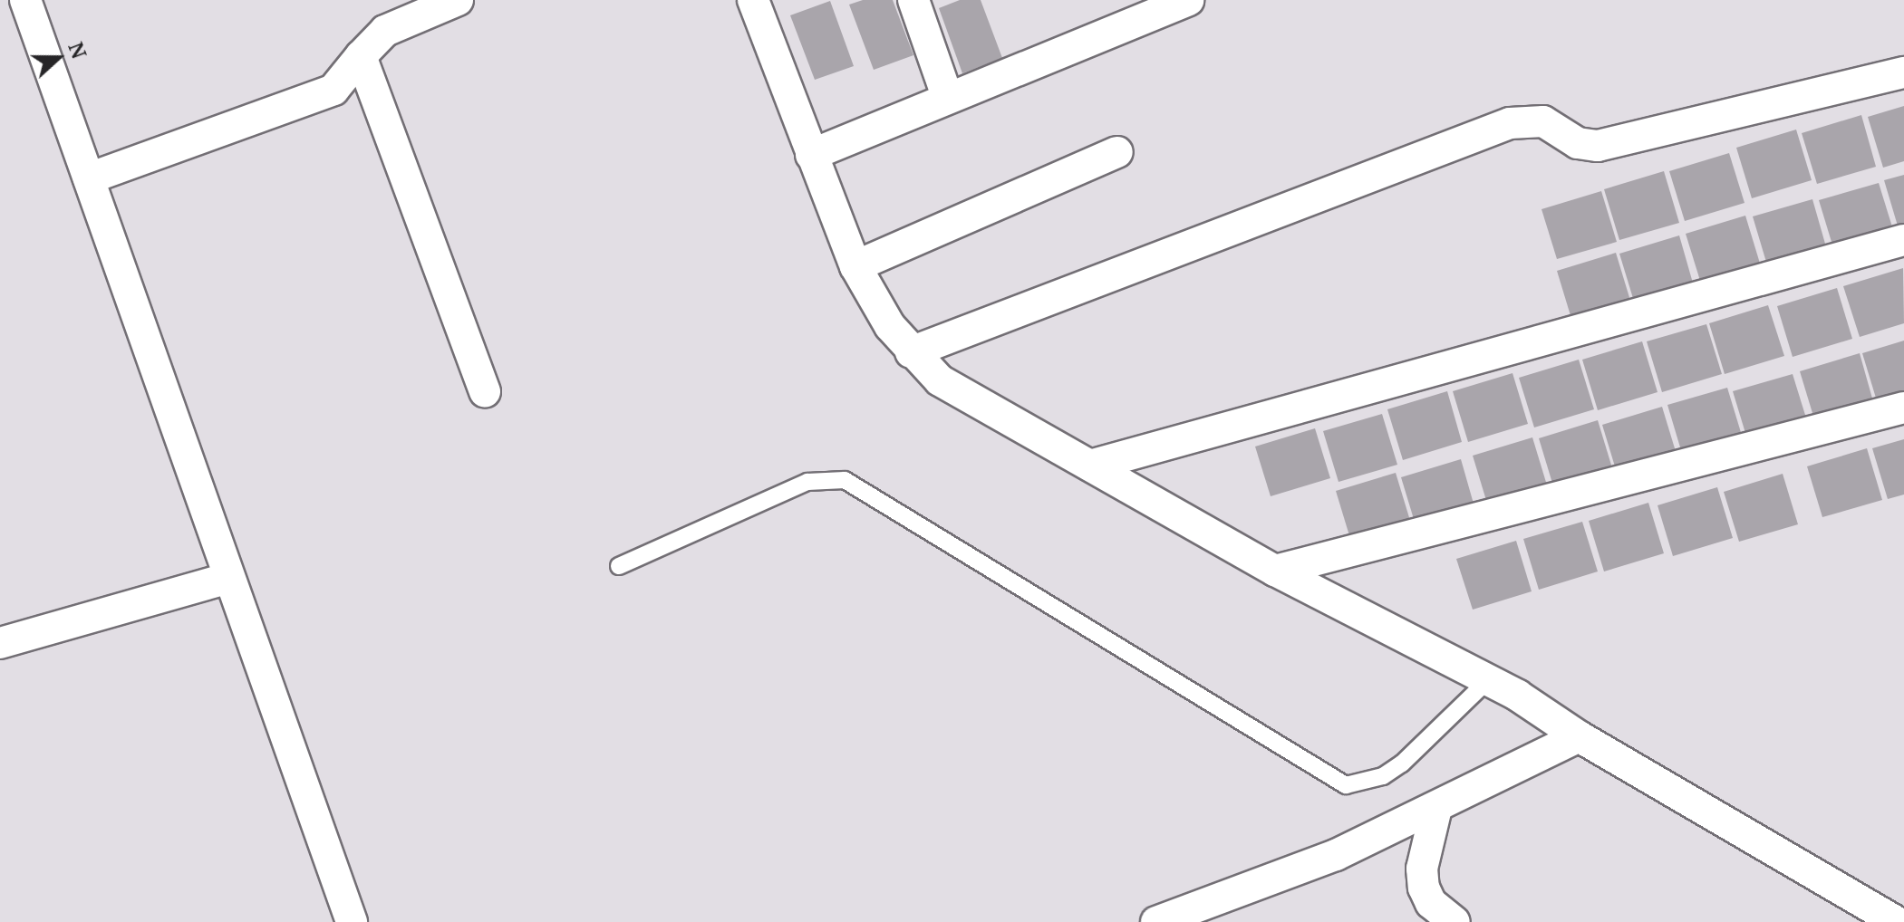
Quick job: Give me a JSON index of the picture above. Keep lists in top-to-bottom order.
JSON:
{
  "north": "right"
}
